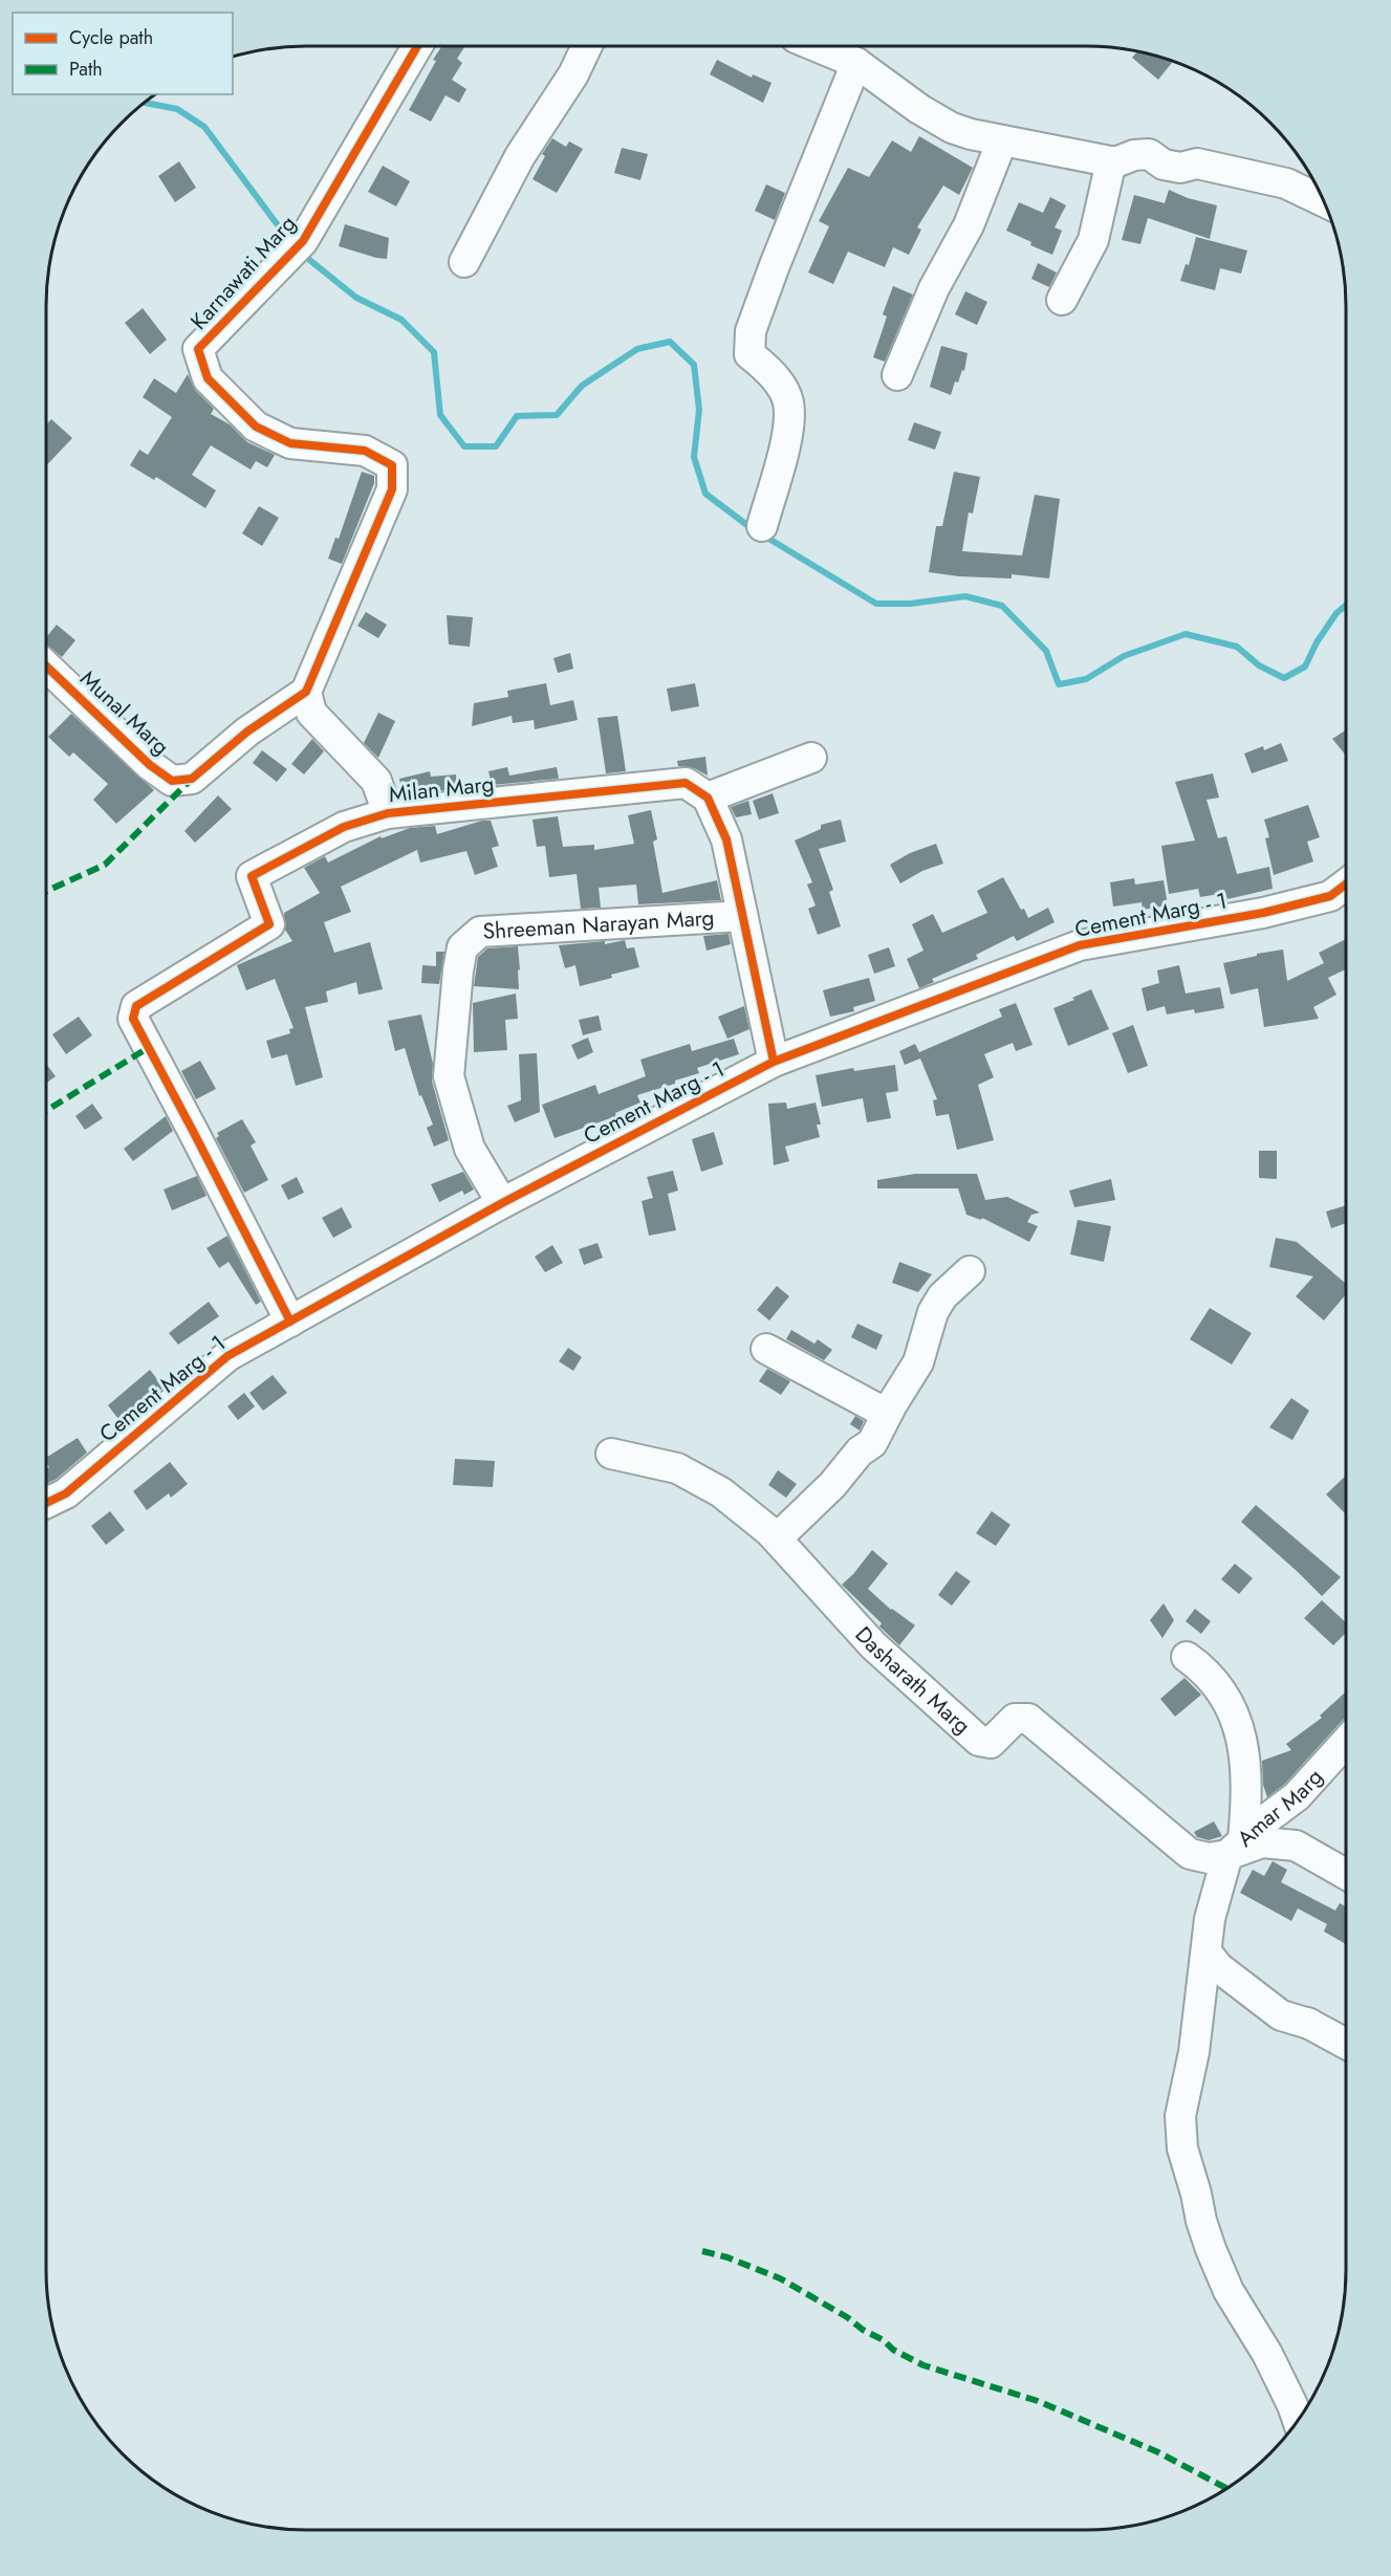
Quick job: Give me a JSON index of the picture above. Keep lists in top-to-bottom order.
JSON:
{
  "streets": {
    "street": [
      "Karnawati Marg",
      "Munal Marg",
      "Milan Marg",
      "Cement Marg - 1",
      "Shreeman Narayan Marg",
      "Dasharath Marg",
      "Amar Marg"
    ]
  },
  "crossings": [
    ["Karnawati Marg", "Munal Marg"],
    ["Milan Marg", "Cement Marg - 1"],
    ["Cement Marg - 1", "Shreeman Narayan Marg"],
    ["Dasharath Marg", "Amar Marg"]
  ],
  "legend": ["Cycle path", "Path"]
}
